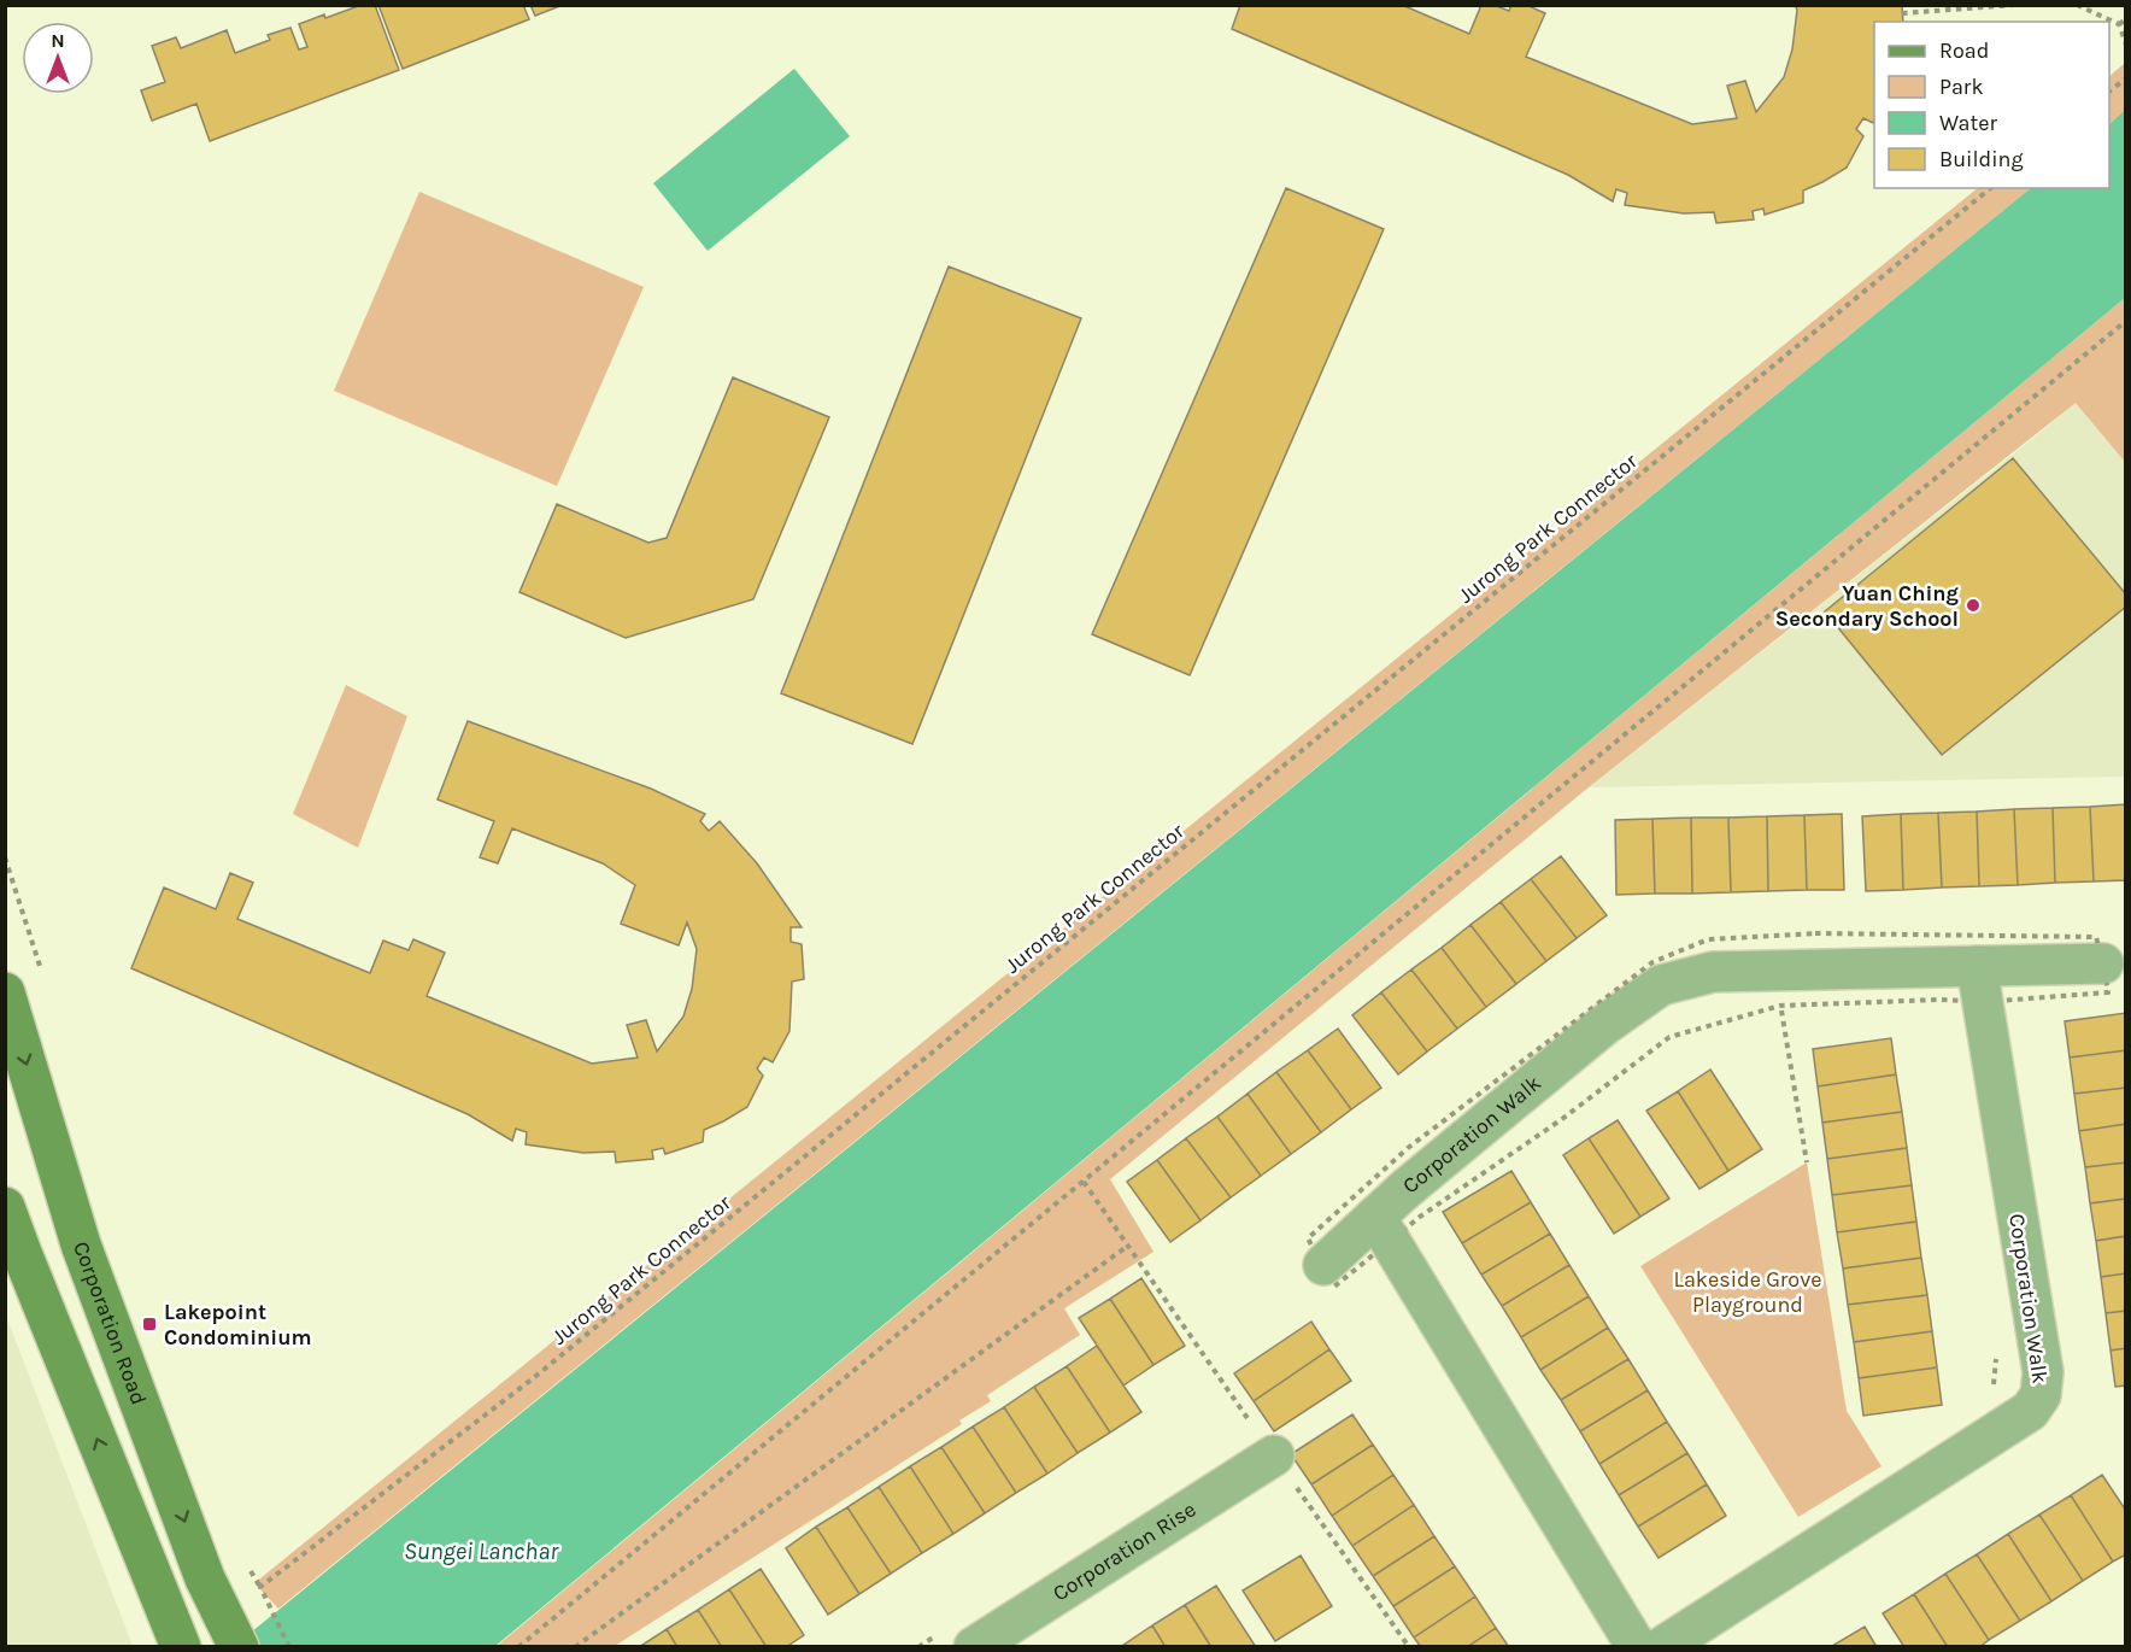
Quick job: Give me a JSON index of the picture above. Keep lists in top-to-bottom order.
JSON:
{
  "streets": {
    "main road": ["Corporation Road"],
    "street": ["Corporation Walk", "Corporation Rise"],
    "path": ["Jurong Park Connector"]
  },
  "water": ["Sungei Lanchar"],
  "parks": ["Lakeside Grove Playground"],
  "places": {
    "other": ["Yuan Ching Secondary School"],
    "transit": ["Lakepoint Condominium"]
  },
  "legend": [
    "Road",
    "Park",
    "Water",
    "Building"
  ],
  "north": "top"
}
